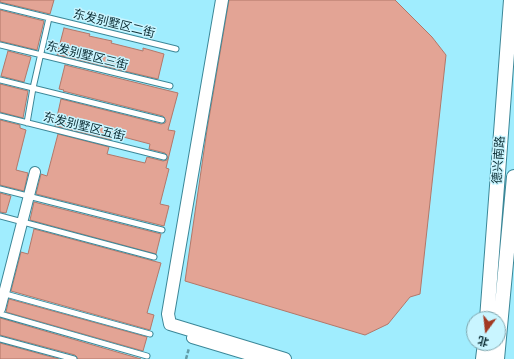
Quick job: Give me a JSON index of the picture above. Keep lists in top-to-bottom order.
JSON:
{
  "streets": {
    "main road": ["德兴南路"],
    "lane": ["东发别墅区二街", "东发别墅区三街", "东发别墅区五街"]
  },
  "north": "bottom"
}
